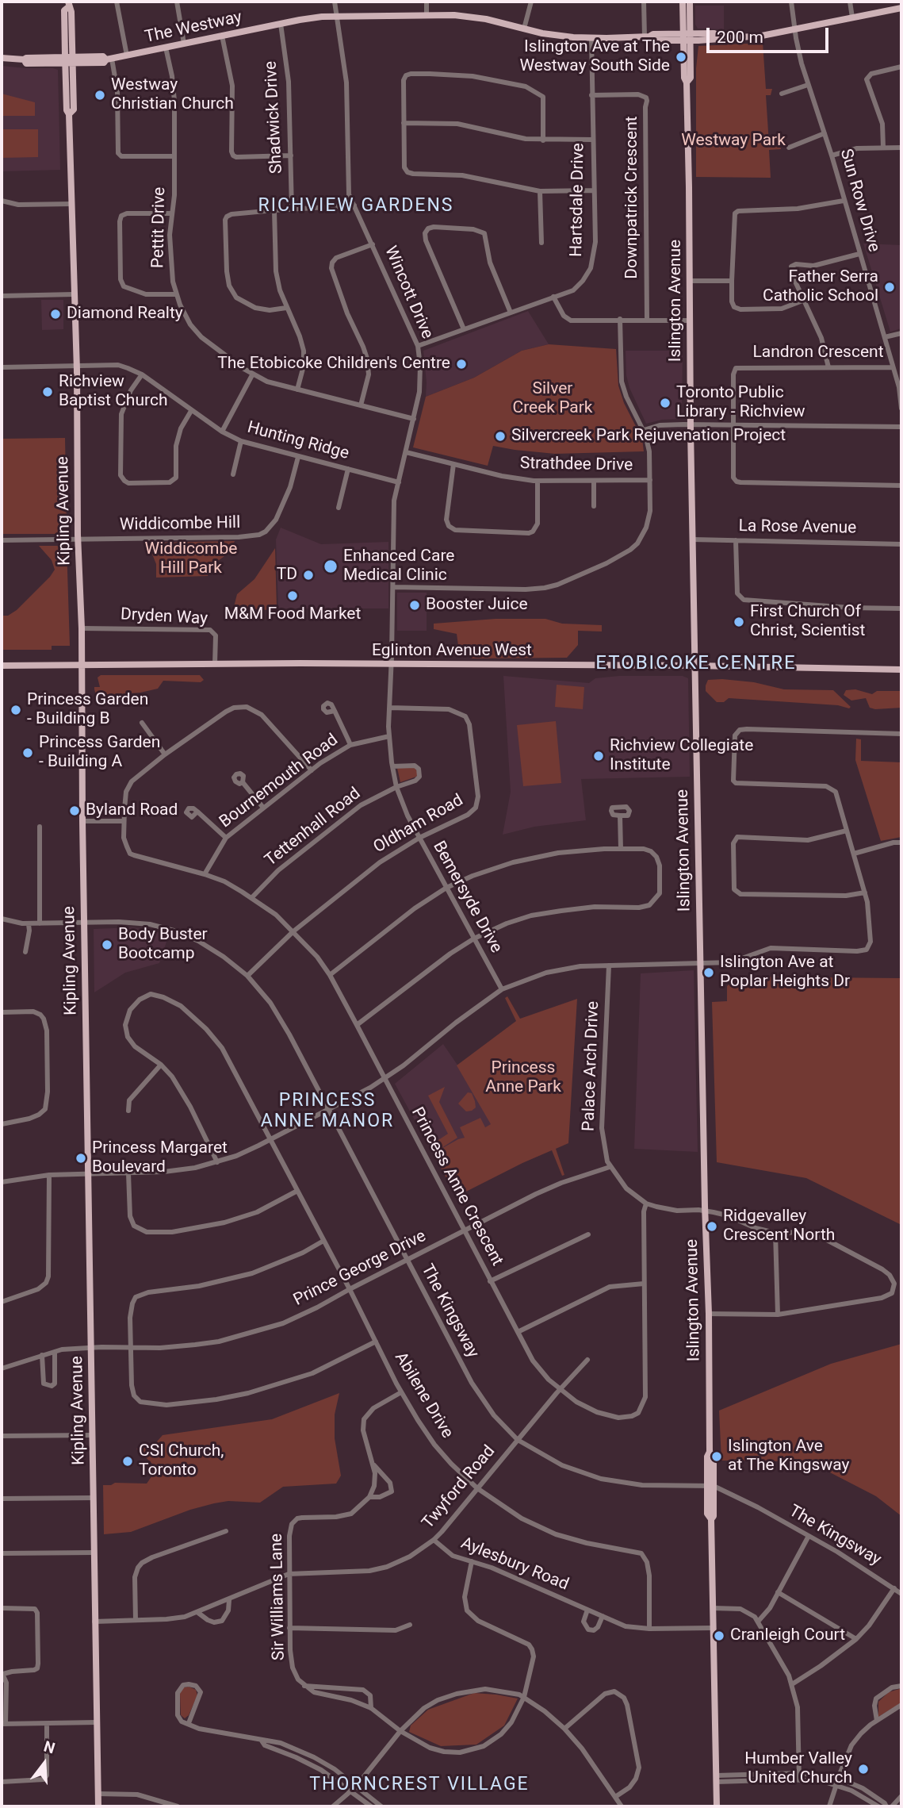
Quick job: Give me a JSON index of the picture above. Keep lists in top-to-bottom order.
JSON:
{
  "streets": {
    "main road": [
      "The Westway",
      "Islington Avenue",
      "Kipling Avenue",
      "Eglinton Avenue West"
    ],
    "street": [
      "Shadwick Drive",
      "Downpatrick Crescent",
      "Hartsdale Drive",
      "Sun Row Drive",
      "Pettit Drive",
      "Wincott Drive",
      "Landron Crescent",
      "Hunting Ridge",
      "Strathdee Drive",
      "Widdicombe Hill",
      "La Rose Avenue",
      "Dryden Way",
      "Bournemouth Road",
      "Oldham Road",
      "Tettenhall Road",
      "Bemersyde Drive",
      "Palace Arch Drive",
      "Princess Anne Crescent",
      "Prince George Drive",
      "The Kingsway",
      "Abilene Drive",
      "Twyford Road",
      "Aylesbury Road",
      "Sir Williams Lane"
    ]
  },
  "crossings": [
    ["The Westway", "Shadwick Drive"],
    ["The Westway", "Hartsdale Drive"],
    ["The Westway", "Sun Row Drive"],
    ["The Westway", "Pettit Drive"],
    ["The Westway", "Wincott Drive"],
    ["The Westway", "Islington Avenue"],
    ["The Westway", "Kipling Avenue"],
    ["Downpatrick Crescent", "Hartsdale Drive"],
    ["Hartsdale Drive", "Wincott Drive"],
    ["Sun Row Drive", "Landron Crescent"],
    ["Pettit Drive", "Wincott Drive"],
    ["Wincott Drive", "Hunting Ridge"],
    ["Wincott Drive", "Strathdee Drive"],
    ["Wincott Drive", "Eglinton Avenue West"],
    ["Wincott Drive", "Bemersyde Drive"],
    ["Islington Avenue", "La Rose Avenue"],
    ["Islington Avenue", "Eglinton Avenue West"],
    ["Islington Avenue", "The Kingsway"],
    ["Islington Avenue", "Aylesbury Road"],
    ["Hunting Ridge", "Kipling Avenue"],
    ["Hunting Ridge", "Widdicombe Hill"],
    ["Kipling Avenue", "Widdicombe Hill"],
    ["Kipling Avenue", "Dryden Way"],
    ["Kipling Avenue", "Eglinton Avenue West"],
    ["Kipling Avenue", "Prince George Drive"],
    ["Kipling Avenue", "The Kingsway"],
    ["Kipling Avenue", "Twyford Road"],
    ["Dryden Way", "Eglinton Avenue West"],
    ["Eglinton Avenue West", "Bemersyde Drive"],
    ["Bournemouth Road", "Bemersyde Drive"],
    ["Bournemouth Road", "Princess Anne Crescent"],
    ["Oldham Road", "Bemersyde Drive"],
    ["Oldham Road", "Princess Anne Crescent"],
    ["Oldham Road", "The Kingsway"],
    ["Tettenhall Road", "Bemersyde Drive"],
    ["Tettenhall Road", "Princess Anne Crescent"],
    ["Palace Arch Drive", "Prince George Drive"],
    ["Princess Anne Crescent", "Prince George Drive"],
    ["Princess Anne Crescent", "Twyford Road"],
    ["Prince George Drive", "The Kingsway"],
    ["Prince George Drive", "Abilene Drive"],
    ["The Kingsway", "Twyford Road"],
    ["Abilene Drive", "Twyford Road"],
    ["Abilene Drive", "Aylesbury Road"],
    ["Abilene Drive", "Sir Williams Lane"],
    ["Twyford Road", "Aylesbury Road"],
    ["Twyford Road", "Sir Williams Lane"]
  ],
  "districts": [
    "RICHVIEW GARDENS",
    "ETOBICOKE CENTRE",
    "PRINCESS ANNE MANOR",
    "THORNCREST VILLAGE"
  ],
  "parks": [
    "Westway Park",
    "Silver Creek Park",
    "Widdicombe Hill Park",
    "Princess Anne Park"
  ],
  "places": [
    "Islington Ave at The Westway South Side",
    "Westway Christian Church",
    "Father Serra Catholic School",
    "Diamond Realty",
    "The Etobicoke Children's Centre",
    "Richview Baptist Church",
    "Toronto Public Library - Richview",
    "Silvercreek Park Rejuvenation Project",
    "Enhanced Care Medical Clinic",
    "TD",
    "M&M Food Market",
    "Booster Juice",
    "First Church Of Christ, Scientist",
    "Princess Garden - Building B",
    "Princess Garden - Building A",
    "Richview Collegiate Institute",
    "Byland Road",
    "Body Buster Bootcamp",
    "Islington Ave at Poplar Heights Dr",
    "Princess Margaret Boulevard",
    "Ridgevalley Crescent North",
    "Islington Ave at The Kingsway",
    "CSI Church, Toronto",
    "Cranleigh Court",
    "Humber Valley United Church"
  ],
  "scale_bar": "200 m",
  "north": "top"
}
